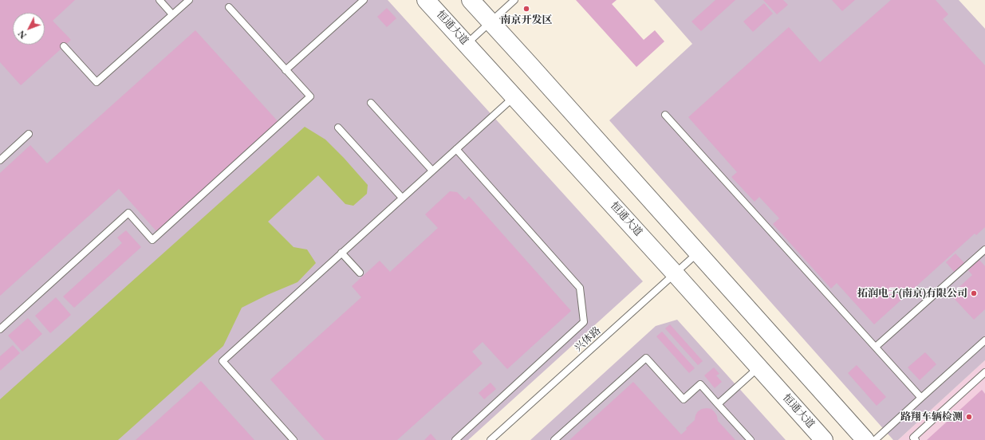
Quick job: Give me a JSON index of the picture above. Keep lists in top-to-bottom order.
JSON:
{
  "streets": {
    "main road": ["恒通大道"],
    "lane": ["兴体路"]
  },
  "crossings": [
    ["恒通大道", "兴体路"]
  ],
  "places": ["南京开发区", "拓润电子(南京)有限公司", "路翔车辆检测"],
  "north": "bottom left"
}
